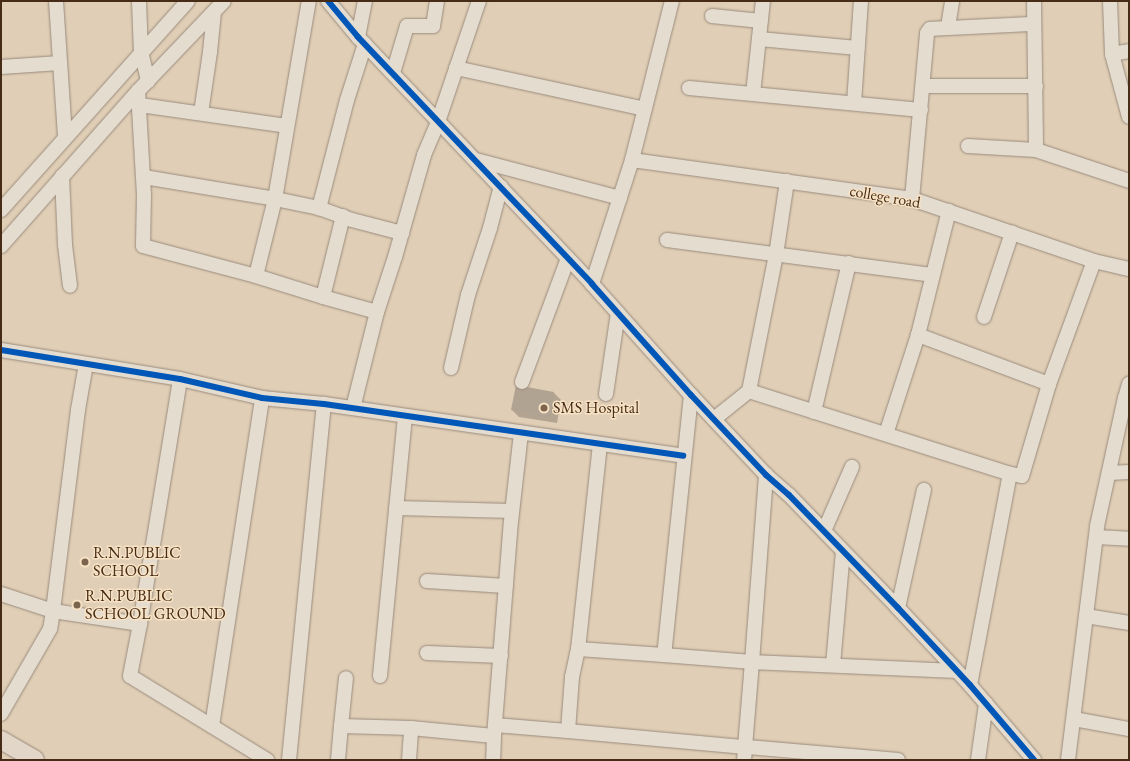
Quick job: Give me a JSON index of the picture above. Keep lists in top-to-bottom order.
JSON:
{
  "streets": {
    "street": ["college road"]
  },
  "places": ["SMS Hospital", "R.N.PUBLIC SCHOOL", "R.N.PUBLIC SCHOOL GROUND"]
}
